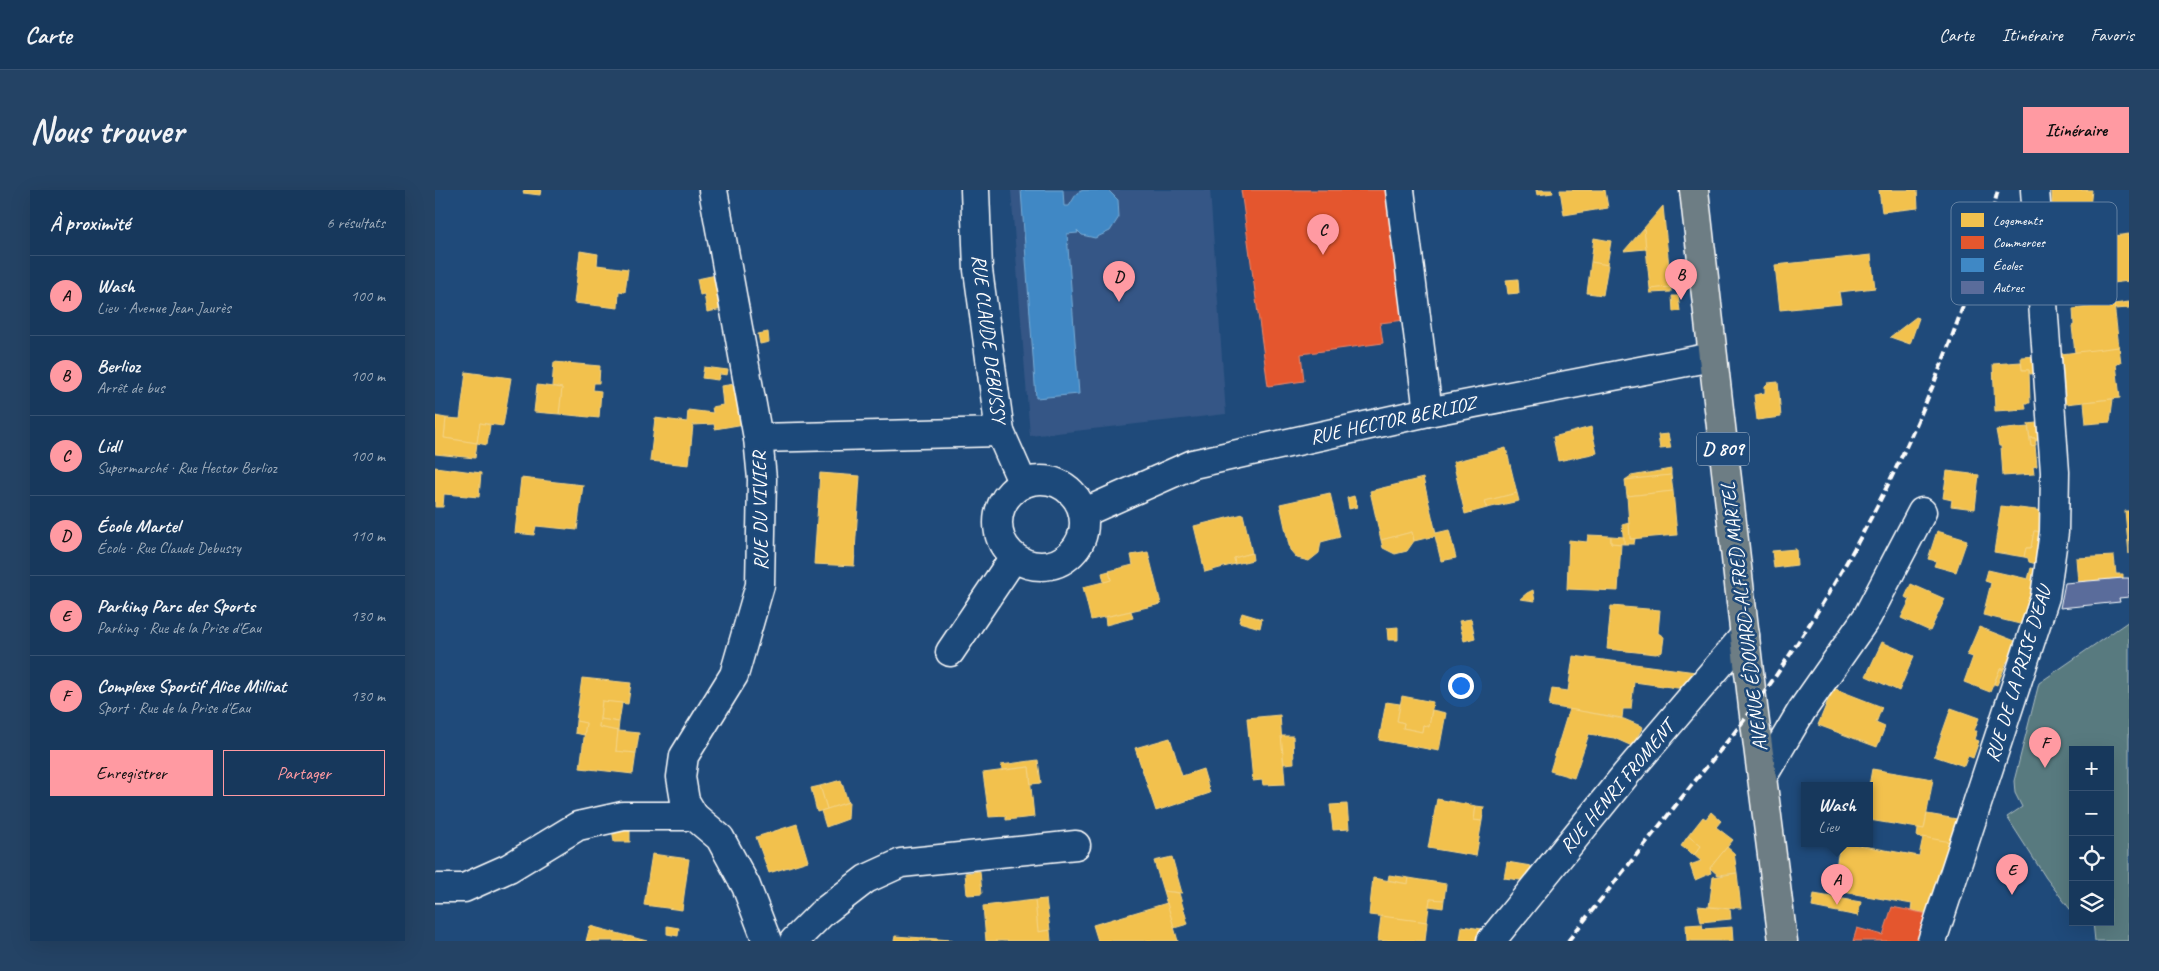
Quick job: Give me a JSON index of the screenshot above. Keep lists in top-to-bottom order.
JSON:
{
  "streets": {
    "main road": ["D 809", "AVENUE ÉDOUARD-ALFRED MARTEL"],
    "street": [
      "RUE CLAUDE DEBUSSY",
      "RUE HECTOR BERLIOZ",
      "RUE DU VIVIER",
      "RUE DE LA PRISE D'EAU",
      "RUE HENRI FROMENT"
    ]
  },
  "crossings": [
    ["RUE CLAUDE DEBUSSY", "RUE HECTOR BERLIOZ"],
    ["RUE HECTOR BERLIOZ", "AVENUE ÉDOUARD-ALFRED MARTEL"],
    ["D 809", "AVENUE ÉDOUARD-ALFRED MARTEL"],
    ["AVENUE ÉDOUARD-ALFRED MARTEL", "RUE HENRI FROMENT"]
  ],
  "legend": [
    "Logements",
    "Commerces",
    "Écoles",
    "Autres"
  ],
  "page": {
    "header": "Carte",
    "nav": ["Carte", "Itinéraire", "Favoris"],
    "buttons": [
      "Itinéraire",
      ["Enregistrer", "Partager"]
    ],
    "title": "Nous trouver",
    "heading": ["À proximité", "6 résultats"],
    "pins": [
      "C",
      "B",
      "D",
      "F",
      "E",
      "A"
    ],
    "list": [
      {
        "mark": "A",
        "name": "Wash",
        "note": "Lieu · Avenue Jean Jaurès",
        "value": "100 m"
      },
      {
        "mark": "B",
        "name": "Berlioz",
        "note": "Arrêt de bus",
        "value": "100 m"
      },
      {
        "mark": "C",
        "name": "Lidl",
        "note": "Supermarché · Rue Hector Berlioz",
        "value": "100 m"
      },
      {
        "mark": "D",
        "name": "École Martel",
        "note": "École · Rue Claude Debussy",
        "value": "110 m"
      },
      {
        "mark": "E",
        "name": "Parking Parc des Sports",
        "note": "Parking · Rue de la Prise d'Eau",
        "value": "130 m"
      },
      {
        "mark": "F",
        "name": "Complexe Sportif Alice Milliat",
        "note": "Sport · Rue de la Prise d'Eau",
        "value": "130 m"
      }
    ],
    "map_buttons": ["+", "−"],
    "popup": ["Wash", "Lieu"]
  }
}
